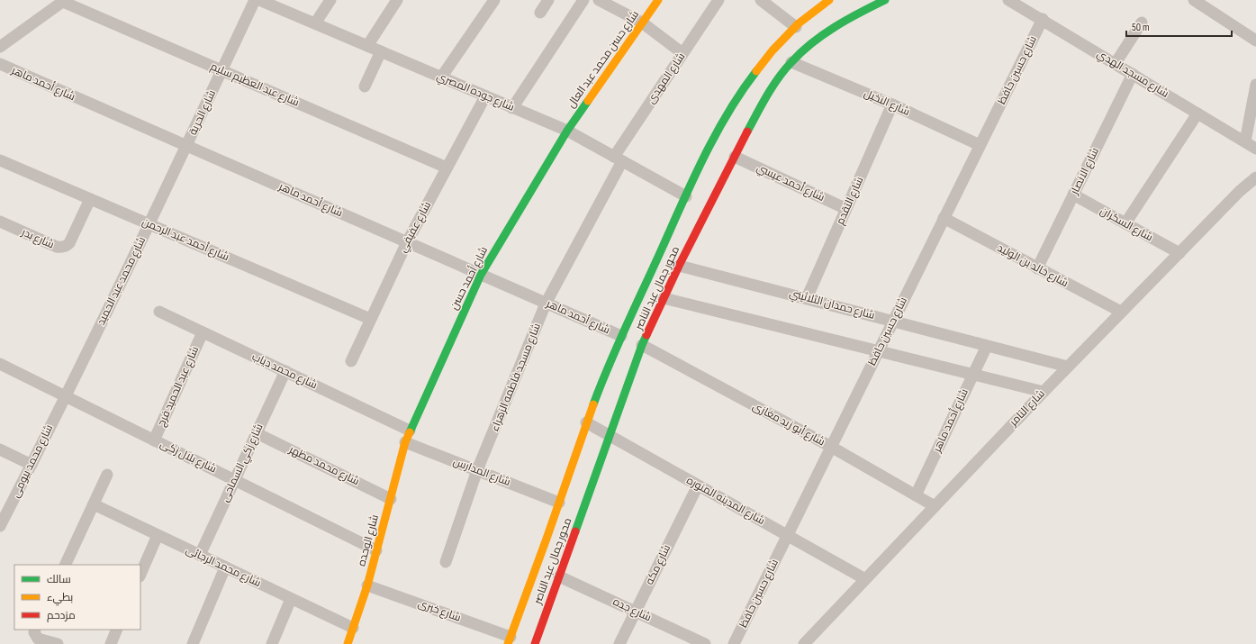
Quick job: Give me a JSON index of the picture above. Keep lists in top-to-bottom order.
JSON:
{
  "streets": {
    "street": [
      "شارع حسن محمد عبد العال",
      "شارع حسين حافظ",
      "شارع مسجد الهدي",
      "شارع المهدى",
      "شارع أحمد ماهر",
      "شارع عبد العظيم سليم",
      "شارع جوده المصري",
      "شارع النخيل",
      "شارع الحرية",
      "شارع الانصار",
      "شارع أحمد عيسي",
      "شارع التقدم",
      "شارع السكران",
      "شارع عفيفي",
      "شارع بدر",
      "شارع أحمد عبد الرحمن",
      "شارع خالد بن الوليد",
      "شارع أحمد حسن",
      "شارع محمد عبد الحميد",
      "محور جمال عبد الناصر",
      "شارع حمدان الثلاثيني",
      "شارع محمد دياب",
      "شارع مسجد فاطمه الزهراء",
      "شارع عبد الحميد فرج",
      "شارع التامر",
      "شارع أبو زيد مغازى",
      "شارع بلال زكى",
      "شارع محمد بيومى",
      "شارع زكي السماحى",
      "شارع محمد مظهر",
      "شارع المدارس",
      "شارع المدينه المنوره",
      "شارع الوحده",
      "شارع مكه",
      "شارع محمد الرجائى",
      "شارع جده",
      "شارع خيرى"
    ]
  },
  "crossings": [
    ["شارع حسن محمد عبد العال", "شارع جوده المصري"],
    ["شارع حسن محمد عبد العال", "شارع أحمد حسن"],
    ["شارع حسين حافظ", "شارع مسجد الهدي"],
    ["شارع حسين حافظ", "شارع النخيل"],
    ["شارع حسين حافظ", "شارع خالد بن الوليد"],
    ["شارع حسين حافظ", "شارع حمدان الثلاثيني"],
    ["شارع حسين حافظ", "شارع أبو زيد مغازى"],
    ["شارع حسين حافظ", "شارع المدينه المنوره"],
    ["شارع مسجد الهدي", "شارع الانصار"],
    ["شارع المهدى", "شارع جوده المصري"],
    ["شارع المهدى", "شارع مسجد فاطمه الزهراء"],
    ["شارع أحمد ماهر", "شارع الحرية"],
    ["شارع أحمد ماهر", "شارع عفيفي"],
    ["شارع أحمد ماهر", "شارع أحمد حسن"],
    ["شارع أحمد ماهر", "شارع محمد عبد الحميد"],
    ["شارع أحمد ماهر", "محور جمال عبد الناصر"],
    ["شارع أحمد ماهر", "شارع حمدان الثلاثيني"],
    ["شارع أحمد ماهر", "شارع مسجد فاطمه الزهراء"],
    ["شارع أحمد ماهر", "شارع أبو زيد مغازى"],
    ["شارع عبد العظيم سليم", "شارع الحرية"],
    ["شارع عبد العظيم سليم", "شارع عفيفي"],
    ["شارع جوده المصري", "شارع عفيفي"],
    ["شارع جوده المصري", "شارع أحمد حسن"],
    ["شارع جوده المصري", "محور جمال عبد الناصر"],
    ["شارع جوده المصري", "شارع مسجد فاطمه الزهراء"],
    ["شارع النخيل", "شارع التقدم"],
    ["شارع النخيل", "محور جمال عبد الناصر"],
    ["شارع الحرية", "شارع محمد عبد الحميد"],
    ["شارع الانصار", "شارع السكران"],
    ["شارع الانصار", "شارع خالد بن الوليد"],
    ["شارع أحمد عيسي", "شارع التقدم"],
    ["شارع أحمد عيسي", "محور جمال عبد الناصر"],
    ["شارع التقدم", "شارع حمدان الثلاثيني"],
    ["شارع السكران", "شارع التامر"],
    ["شارع عفيفي", "شارع أحمد عبد الرحمن"],
    ["شارع بدر", "شارع أحمد عبد الرحمن"],
    ["شارع أحمد عبد الرحمن", "شارع محمد عبد الحميد"],
    ["شارع خالد بن الوليد", "شارع التامر"],
    ["شارع أحمد حسن", "شارع محمد دياب"],
    ["شارع أحمد حسن", "شارع المدارس"],
    ["شارع أحمد حسن", "شارع الوحده"],
    ["شارع محمد عبد الحميد", "شارع بلال زكى"],
    ["شارع محمد عبد الحميد", "شارع محمد بيومى"],
    ["محور جمال عبد الناصر", "شارع حمدان الثلاثيني"],
    ["محور جمال عبد الناصر", "شارع أبو زيد مغازى"],
    ["محور جمال عبد الناصر", "شارع المدارس"],
    ["محور جمال عبد الناصر", "شارع المدينه المنوره"],
    ["محور جمال عبد الناصر", "شارع جده"],
    ["محور جمال عبد الناصر", "شارع خيرى"],
    ["شارع حمدان الثلاثيني", "شارع التامر"],
    ["شارع محمد دياب", "شارع عبد الحميد فرج"],
    ["شارع محمد دياب", "شارع زكي السماحى"],
    ["شارع مسجد فاطمه الزهراء", "شارع المدارس"],
    ["شارع عبد الحميد فرج", "شارع بلال زكى"],
    ["شارع التامر", "شارع أبو زيد مغازى"],
    ["شارع التامر", "شارع المدينه المنوره"],
    ["شارع بلال زكى", "شارع محمد بيومى"],
    ["شارع بلال زكى", "شارع زكي السماحى"],
    ["شارع بلال زكى", "شارع الوحده"],
    ["شارع زكي السماحى", "شارع محمد مظهر"],
    ["شارع زكي السماحى", "شارع محمد الرجائى"],
    ["شارع محمد مظهر", "شارع الوحده"],
    ["شارع المدارس", "شارع الوحده"],
    ["شارع المدينه المنوره", "شارع مكه"],
    ["شارع الوحده", "شارع محمد الرجائى"],
    ["شارع الوحده", "شارع خيرى"],
    ["شارع مكه", "شارع جده"]
  ],
  "legend": ["سالك", "بطيء", "مزدحم"],
  "scale_bar": "50 m"
}
